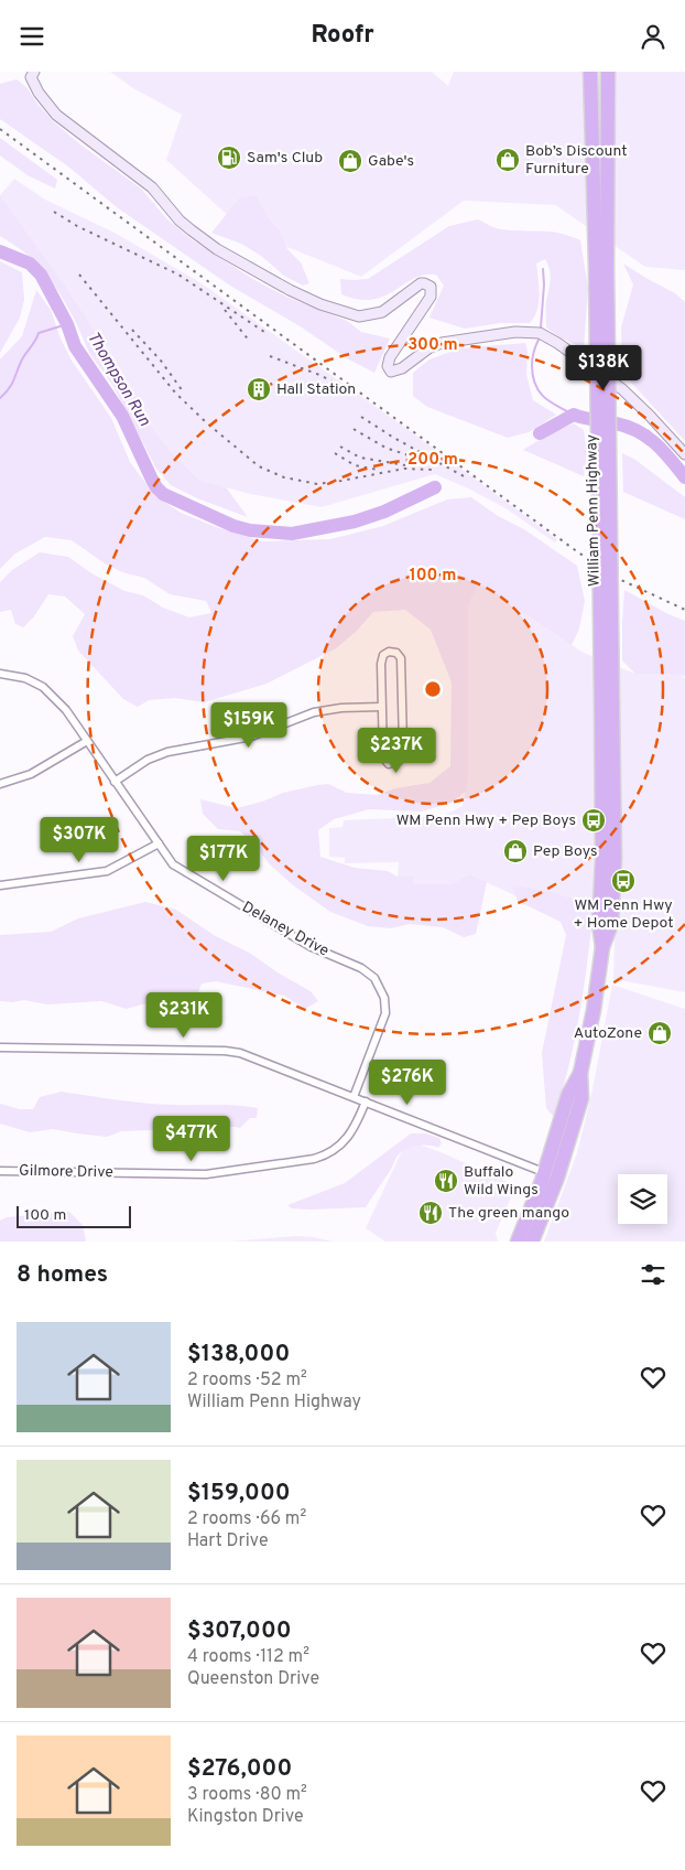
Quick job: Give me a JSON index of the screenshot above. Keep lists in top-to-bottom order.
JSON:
{
  "streets": {
    "highway": ["William Penn Highway"],
    "street": ["Delaney Drive", "Gilmore Drive"]
  },
  "water": ["Thompson Run"],
  "places": {
    "fuel station": ["Sam's Club"],
    "shop": [
      "Bob’s Discount Furniture",
      "Gabe's",
      "Pep Boys",
      "AutoZone"
    ],
    "building": ["Hall Station"],
    "bus stop": ["WM Penn Hwy + Pep Boys", "WM Penn Hwy + Home Depot"],
    "restaurant": ["Buffalo Wild Wings", "The green mango"]
  },
  "scale_bar": "100 m",
  "page": {
    "header": "Roofr",
    "price": [
      "$138K",
      "$159K",
      "$237K",
      "$307K",
      "$177K",
      "$231K",
      "$276K",
      "$477K"
    ],
    "scale": "100 m",
    "heading": "8 homes",
    "list": [
      {
        "name": "$138,000",
        "note": "2 rooms · 52 m² · William Penn Highway"
      },
      {
        "name": "$159,000",
        "note": "2 rooms · 66 m² · Hart Drive"
      },
      {
        "name": "$307,000",
        "note": "4 rooms · 112 m² · Queenston Drive"
      },
      {
        "name": "$276,000",
        "note": "3 rooms · 80 m² · Kingston Drive"
      }
    ]
  },
  "rings": ["300 m", "200 m", "100 m"]
}
